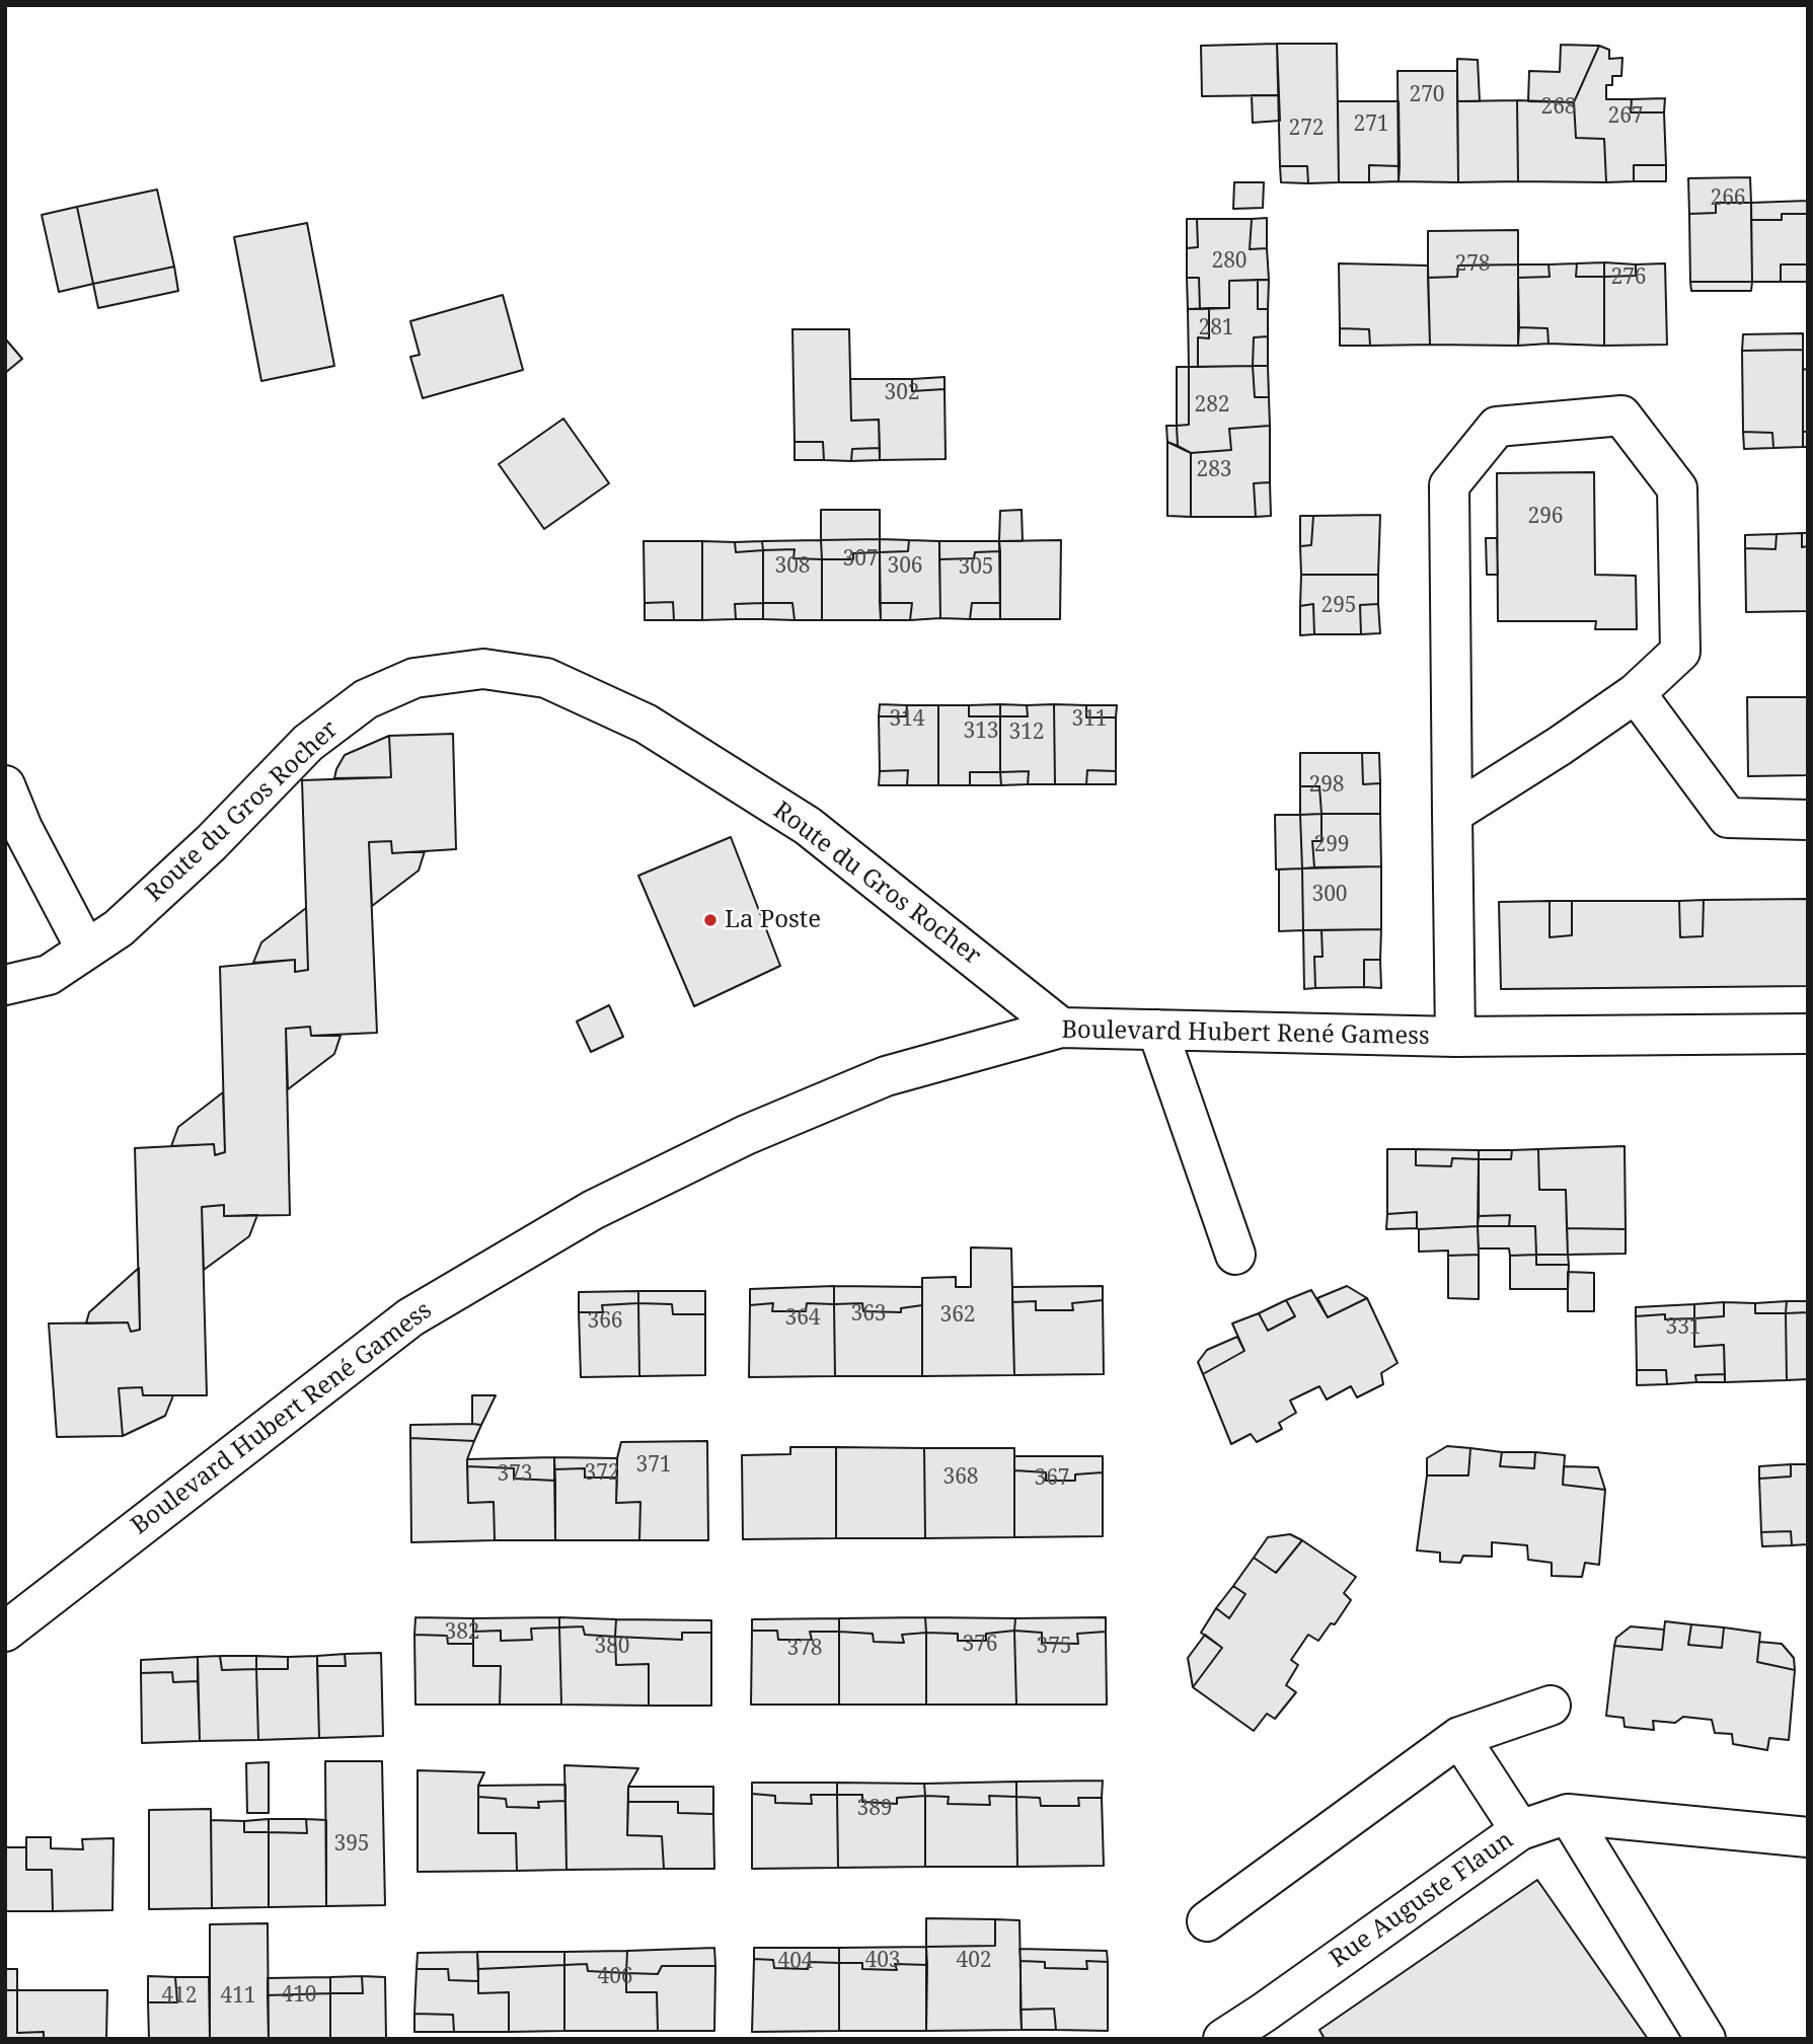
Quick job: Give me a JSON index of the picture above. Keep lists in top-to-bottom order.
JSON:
{
  "streets": {
    "street": ["Route du Gros Rocher", "Boulevard Hubert René Gamess", "Rue Auguste Flaun"]
  },
  "crossings": [
    ["Route du Gros Rocher", "Boulevard Hubert René Gamess"]
  ],
  "places": ["La Poste"],
  "house_numbers": [
    "270",
    "268",
    "267",
    "271",
    "272",
    "266",
    "280",
    "278",
    "276",
    "281",
    "302",
    "282",
    "283",
    "296",
    "307",
    "308",
    "306",
    "305",
    "295",
    "314",
    "311",
    "313",
    "312",
    "298",
    "299",
    "300",
    "363",
    "362",
    "364",
    "366",
    "331",
    "371",
    "372",
    "373",
    "368",
    "367",
    "382",
    "376",
    "380",
    "375",
    "378",
    "389",
    "395",
    "403",
    "402",
    "404",
    "406",
    "410",
    "412",
    "411"
  ]
}
